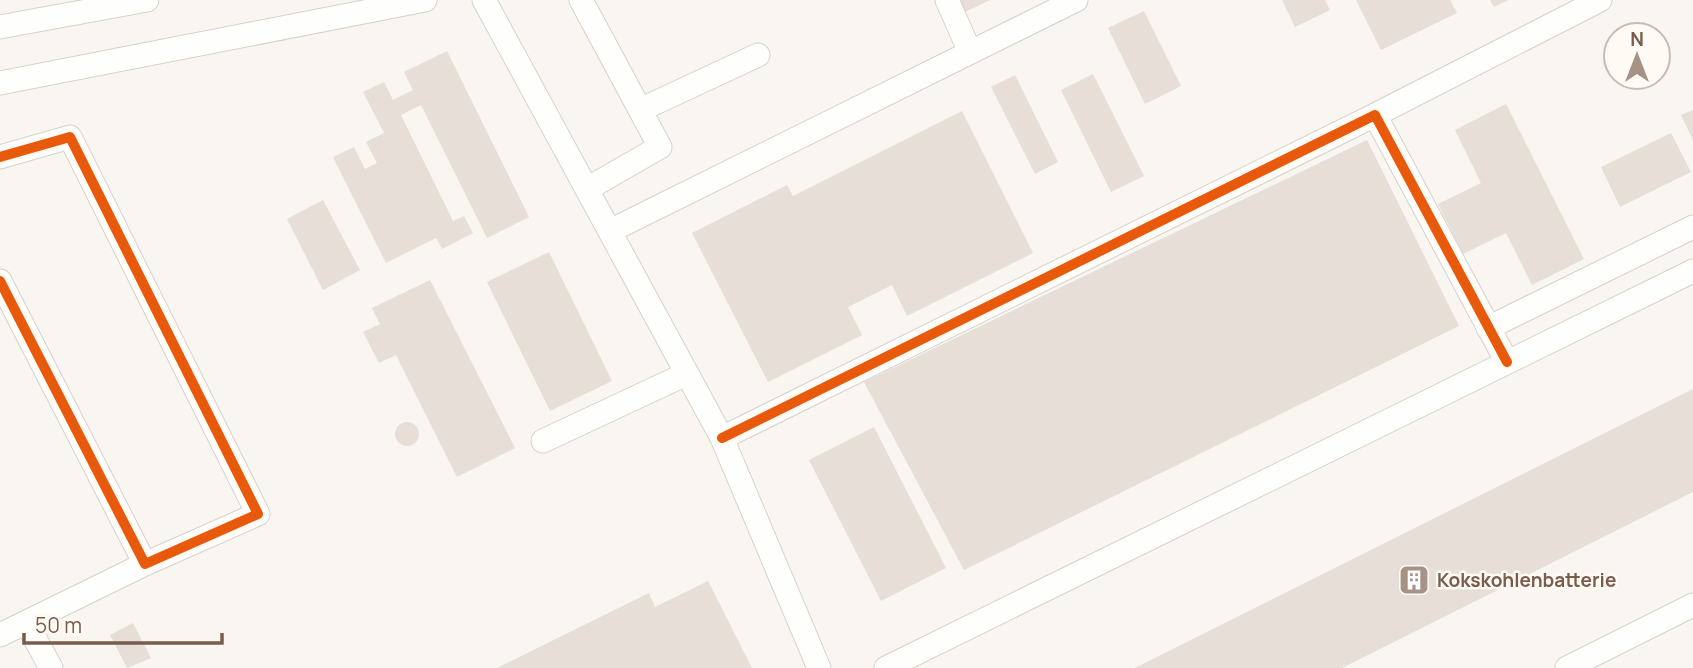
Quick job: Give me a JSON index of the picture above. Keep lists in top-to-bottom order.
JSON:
{
  "places": {
    "building": ["Kokskohlenbatterie"]
  },
  "scale_bar": "50 m",
  "north": "top"
}
